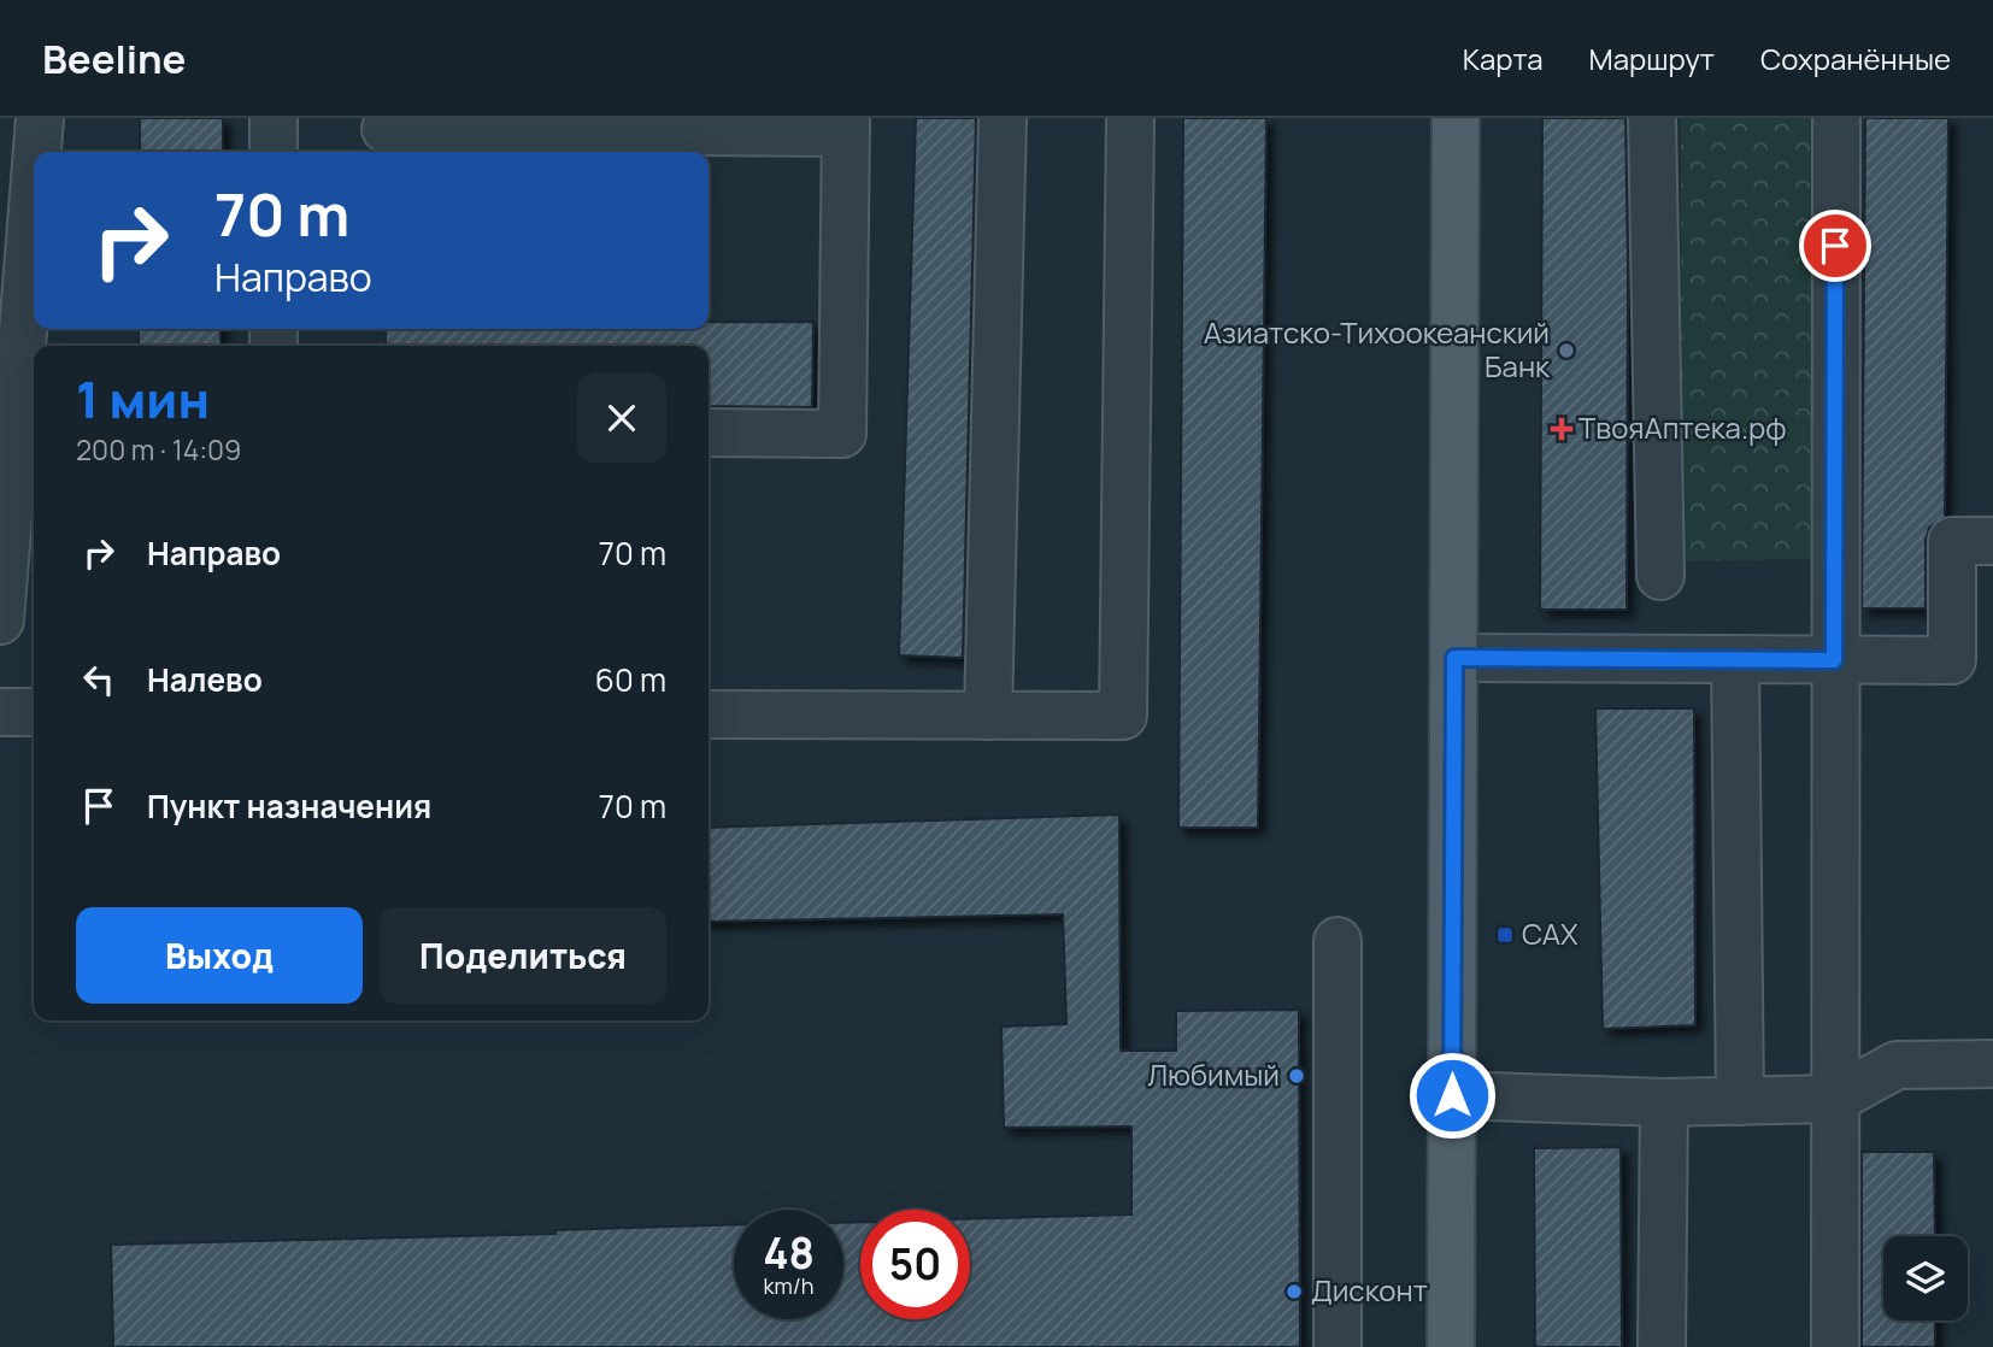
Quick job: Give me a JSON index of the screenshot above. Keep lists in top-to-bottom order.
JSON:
{
  "places": {
    "other": ["Азиатско-Тихоокеанский Банк", "Любимый", "Дисконт"],
    "health": ["ТвояАптека.рф"],
    "transit": ["САХ"]
  },
  "page": {
    "header": "Beeline",
    "nav": ["Карта", "Маршрут", "Сохранённые"],
    "turn": ["70 m", "Направо"],
    "heading": ["1 мин", "200 m · 14:09"],
    "list": [
      {
        "name": "Направо",
        "value": "70 m"
      },
      {
        "name": "Налево",
        "value": "60 m"
      },
      {
        "name": "Пункт назначения",
        "value": "70 m"
      }
    ],
    "buttons": ["Выход", "Поделиться"],
    "speed": "48 km/h",
    "limit": "50"
  }
}
